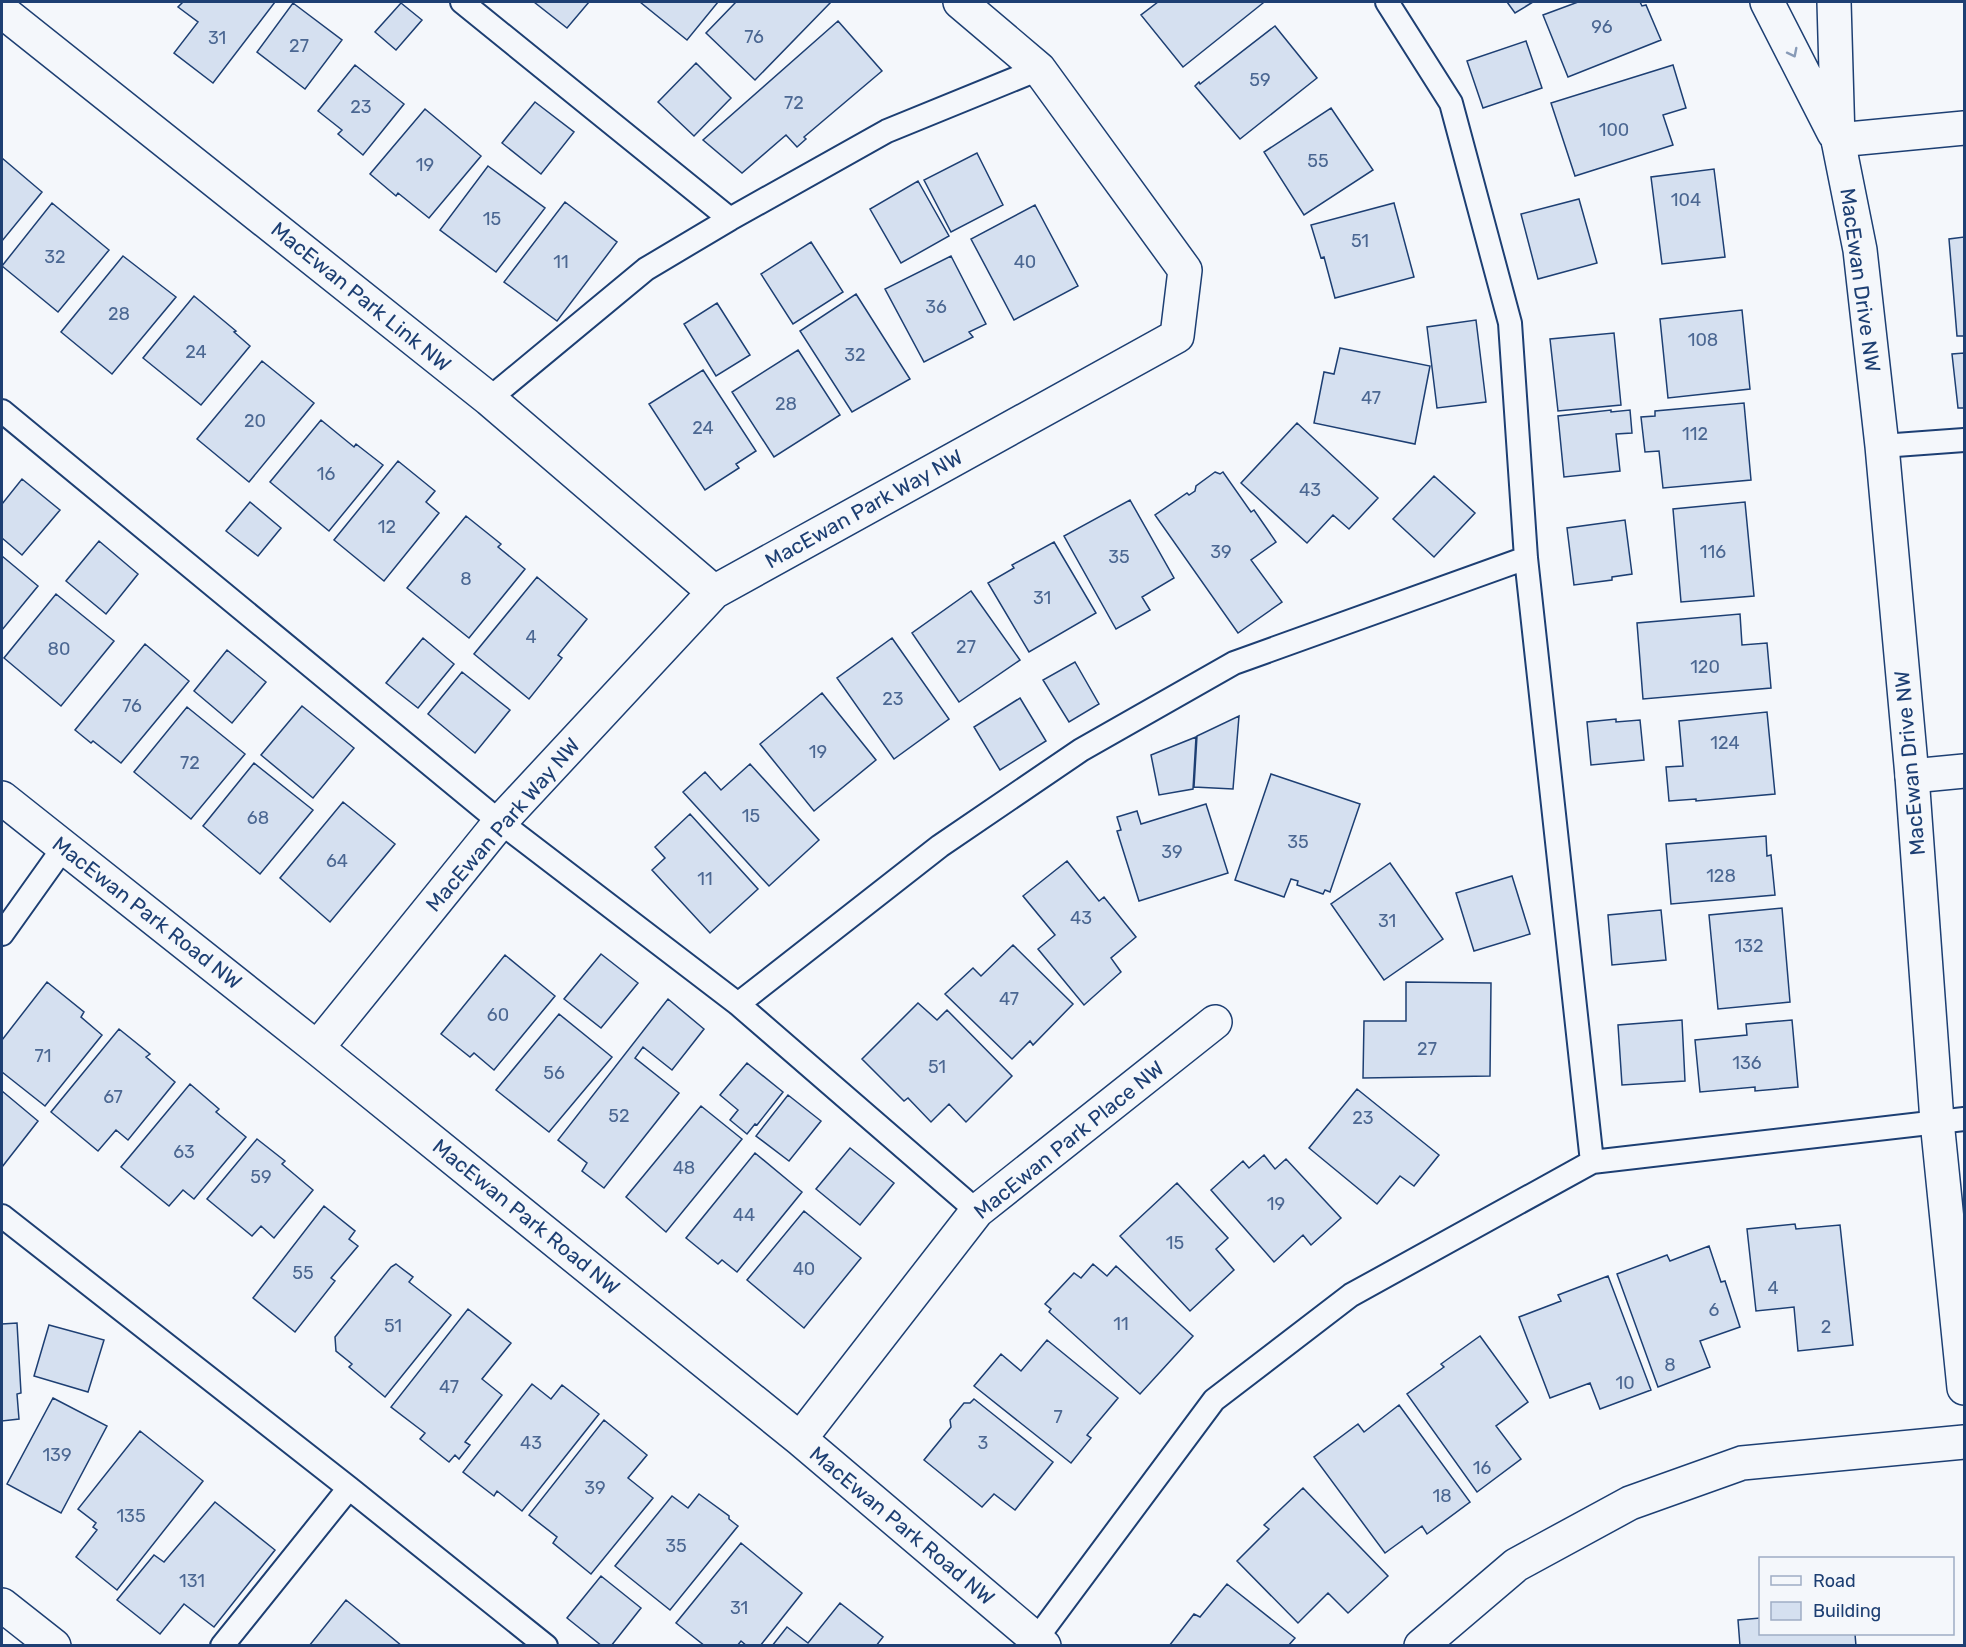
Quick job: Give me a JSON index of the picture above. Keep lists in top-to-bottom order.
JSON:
{
  "streets": {
    "street": [
      "MacEwan Drive NW",
      "MacEwan Park Link NW",
      "MacEwan Park Way NW",
      "MacEwan Park Road NW",
      "MacEwan Park Place NW"
    ]
  },
  "crossings": [
    ["MacEwan Park Link NW", "MacEwan Park Way NW"],
    ["MacEwan Park Way NW", "MacEwan Park Road NW"],
    ["MacEwan Park Road NW", "MacEwan Park Place NW"]
  ],
  "house_numbers": [
    "96",
    "76",
    "31",
    "27",
    "59",
    "72",
    "23",
    "100",
    "55",
    "19",
    "104",
    "15",
    "51",
    "32",
    "11",
    "40",
    "36",
    "28",
    "108",
    "24",
    "32",
    "47",
    "28",
    "20",
    "24",
    "112",
    "16",
    "43",
    "12",
    "39",
    "116",
    "35",
    "8",
    "31",
    "4",
    "27",
    "80",
    "120",
    "23",
    "76",
    "124",
    "19",
    "72",
    "15",
    "68",
    "35",
    "39",
    "64",
    "128",
    "11",
    "43",
    "31",
    "132",
    "47",
    "60",
    "27",
    "71",
    "136",
    "51",
    "56",
    "67",
    "52",
    "23",
    "63",
    "48",
    "59",
    "19",
    "44",
    "15",
    "40",
    "55",
    "4",
    "6",
    "11",
    "51",
    "2",
    "8",
    "10",
    "47",
    "7",
    "43",
    "3",
    "139",
    "16",
    "39",
    "18",
    "135",
    "35",
    "131",
    "31"
  ],
  "legend": ["Road", "Building"]
}
